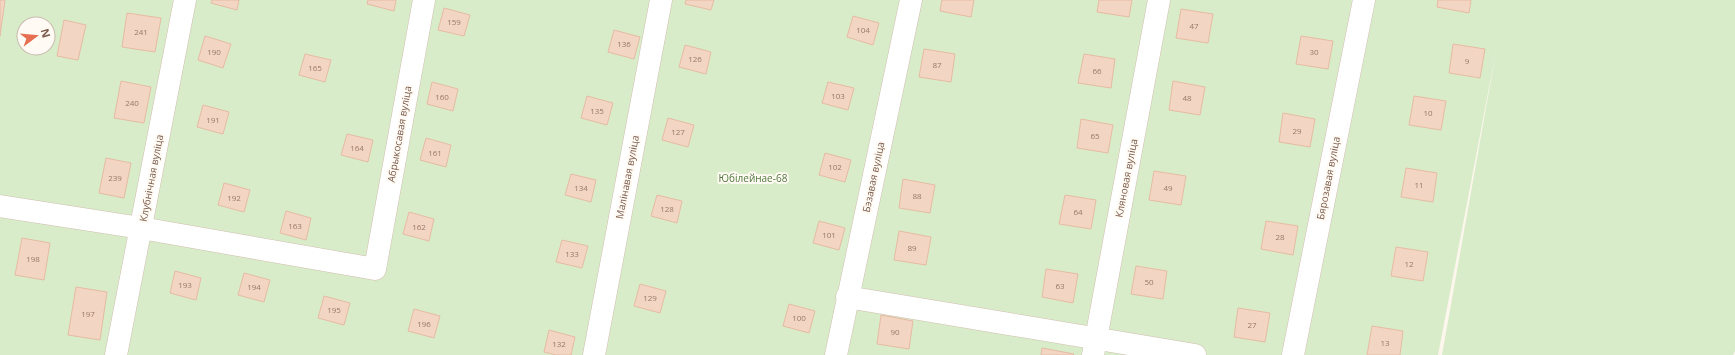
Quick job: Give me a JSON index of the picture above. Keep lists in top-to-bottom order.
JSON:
{
  "streets": {
    "street": [
      "Абрыкосавая вуліца",
      "Малінавая вуліца",
      "Бэзавая вуліца",
      "Клубнічная вуліца",
      "Кляновая вуліца",
      "Бярозавая вуліца"
    ]
  },
  "crossings": [
    ["Абрыкосавая вуліца", "Клубнічная вуліца"]
  ],
  "parks": ["Юбілейнае-68"],
  "house_numbers": [
    "159",
    "47",
    "104",
    "241",
    "136",
    "190",
    "30",
    "126",
    "9",
    "87",
    "165",
    "66",
    "103",
    "160",
    "48",
    "240",
    "135",
    "10",
    "191",
    "29",
    "127",
    "65",
    "164",
    "161",
    "102",
    "239",
    "11",
    "134",
    "49",
    "88",
    "192",
    "128",
    "64",
    "163",
    "162",
    "101",
    "28",
    "89",
    "133",
    "198",
    "12",
    "50",
    "193",
    "63",
    "194",
    "129",
    "195",
    "197",
    "100",
    "196",
    "27",
    "90",
    "13",
    "132"
  ],
  "north": "right"
}
